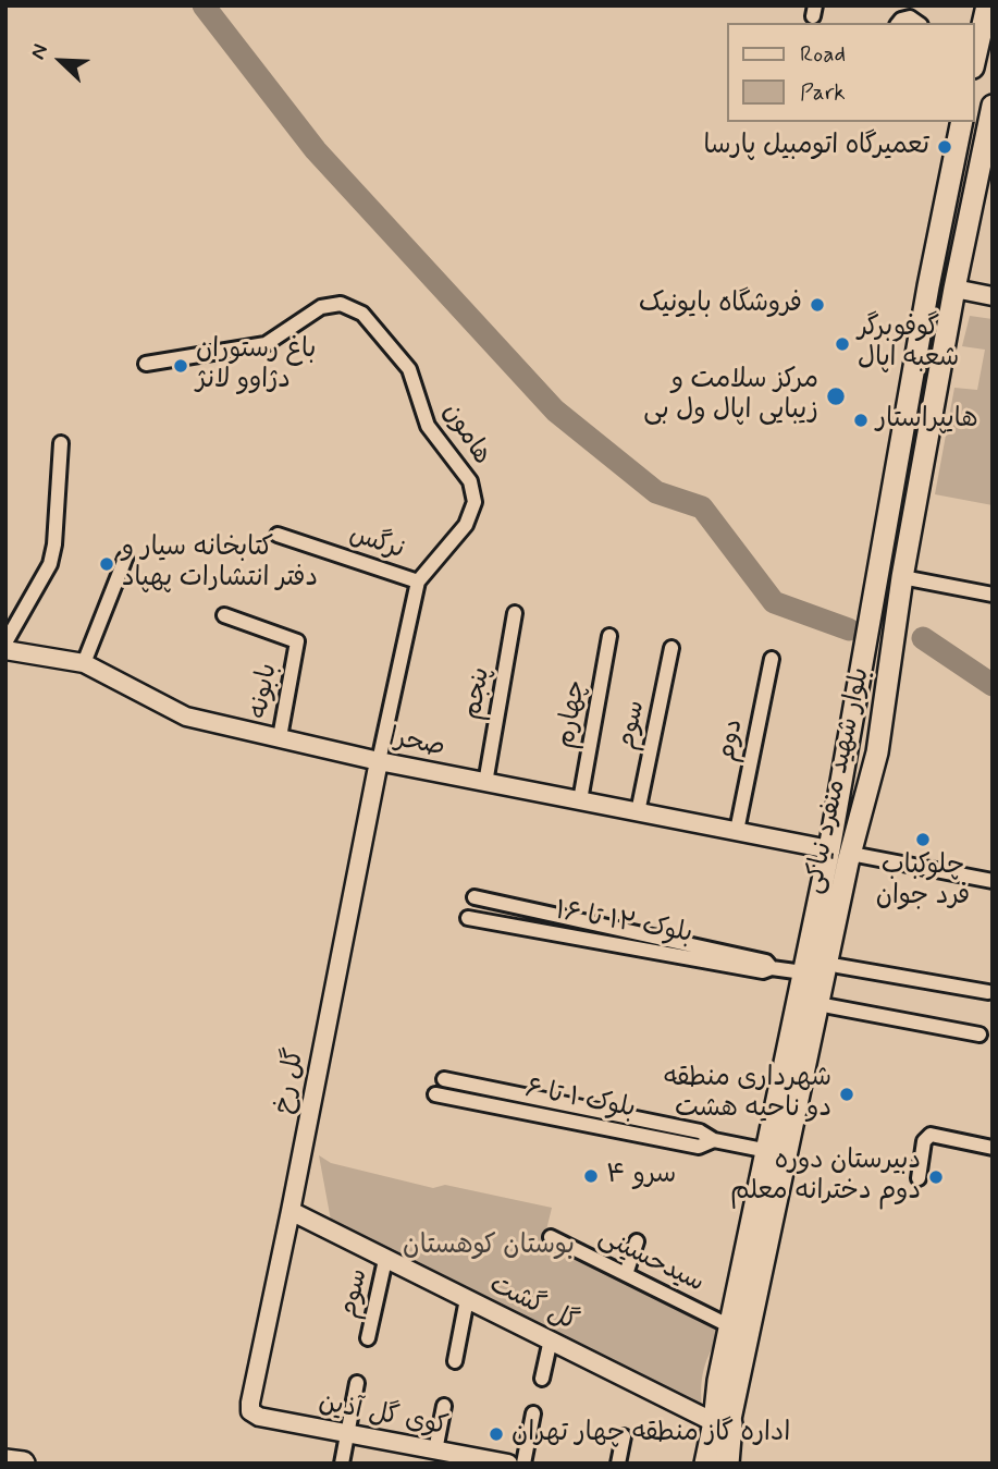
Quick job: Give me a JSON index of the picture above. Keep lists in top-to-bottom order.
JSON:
{
  "streets": {
    "main road": ["بلوار شهید منفرد نیاکی"],
    "street": [
      "هامون",
      "نرگس",
      "بابونه",
      "پنجم",
      "چهارم",
      "سوم",
      "دوم",
      "صحرا",
      "بلوک ۱۲ تا ۱۶",
      "گل رخ",
      "بلوک ۱ تا ۶",
      "سیدحسینی",
      "گل گشت",
      "کوی گل آذین"
    ]
  },
  "crossings": [
    ["هامون", "نرگس"],
    ["هامون", "صحرا"],
    ["هامون", "گل رخ"],
    ["بابونه", "صحرا"],
    ["پنجم", "صحرا"],
    ["چهارم", "صحرا"],
    ["سوم", "صحرا"],
    ["سوم", "گل گشت"],
    ["دوم", "صحرا"],
    ["صحرا", "بلوار شهید منفرد نیاکی"],
    ["صحرا", "گل رخ"],
    ["بلوار شهید منفرد نیاکی", "سیدحسینی"],
    ["بلوار شهید منفرد نیاکی", "گل گشت"],
    ["گل رخ", "گل گشت"],
    ["گل رخ", "کوی گل آذین"]
  ],
  "parks": ["بوستان کوهستان"],
  "places": [
    "تعمیرگاه اتومبیل پارسا",
    "فروشگاه بایونیک",
    "گوفوبرگر شعبه اپال",
    "باغ رستوران دژاوو لانژ",
    "مرکز سلامت و زیبایی اپال ول بی",
    "هایپراستار",
    "کتابخانه سیار و دفتر انتشارات پهپاد",
    "چلوکباب فرد جوان",
    "شهرداری منطقه دو ناحیه هشت",
    "سرو ۴",
    "دبیرستان دوره دوم دخترانه معلم",
    "اداره گاز منطقه چهار تهران"
  ],
  "legend": ["Road", "Park"],
  "north": "top left"
}
